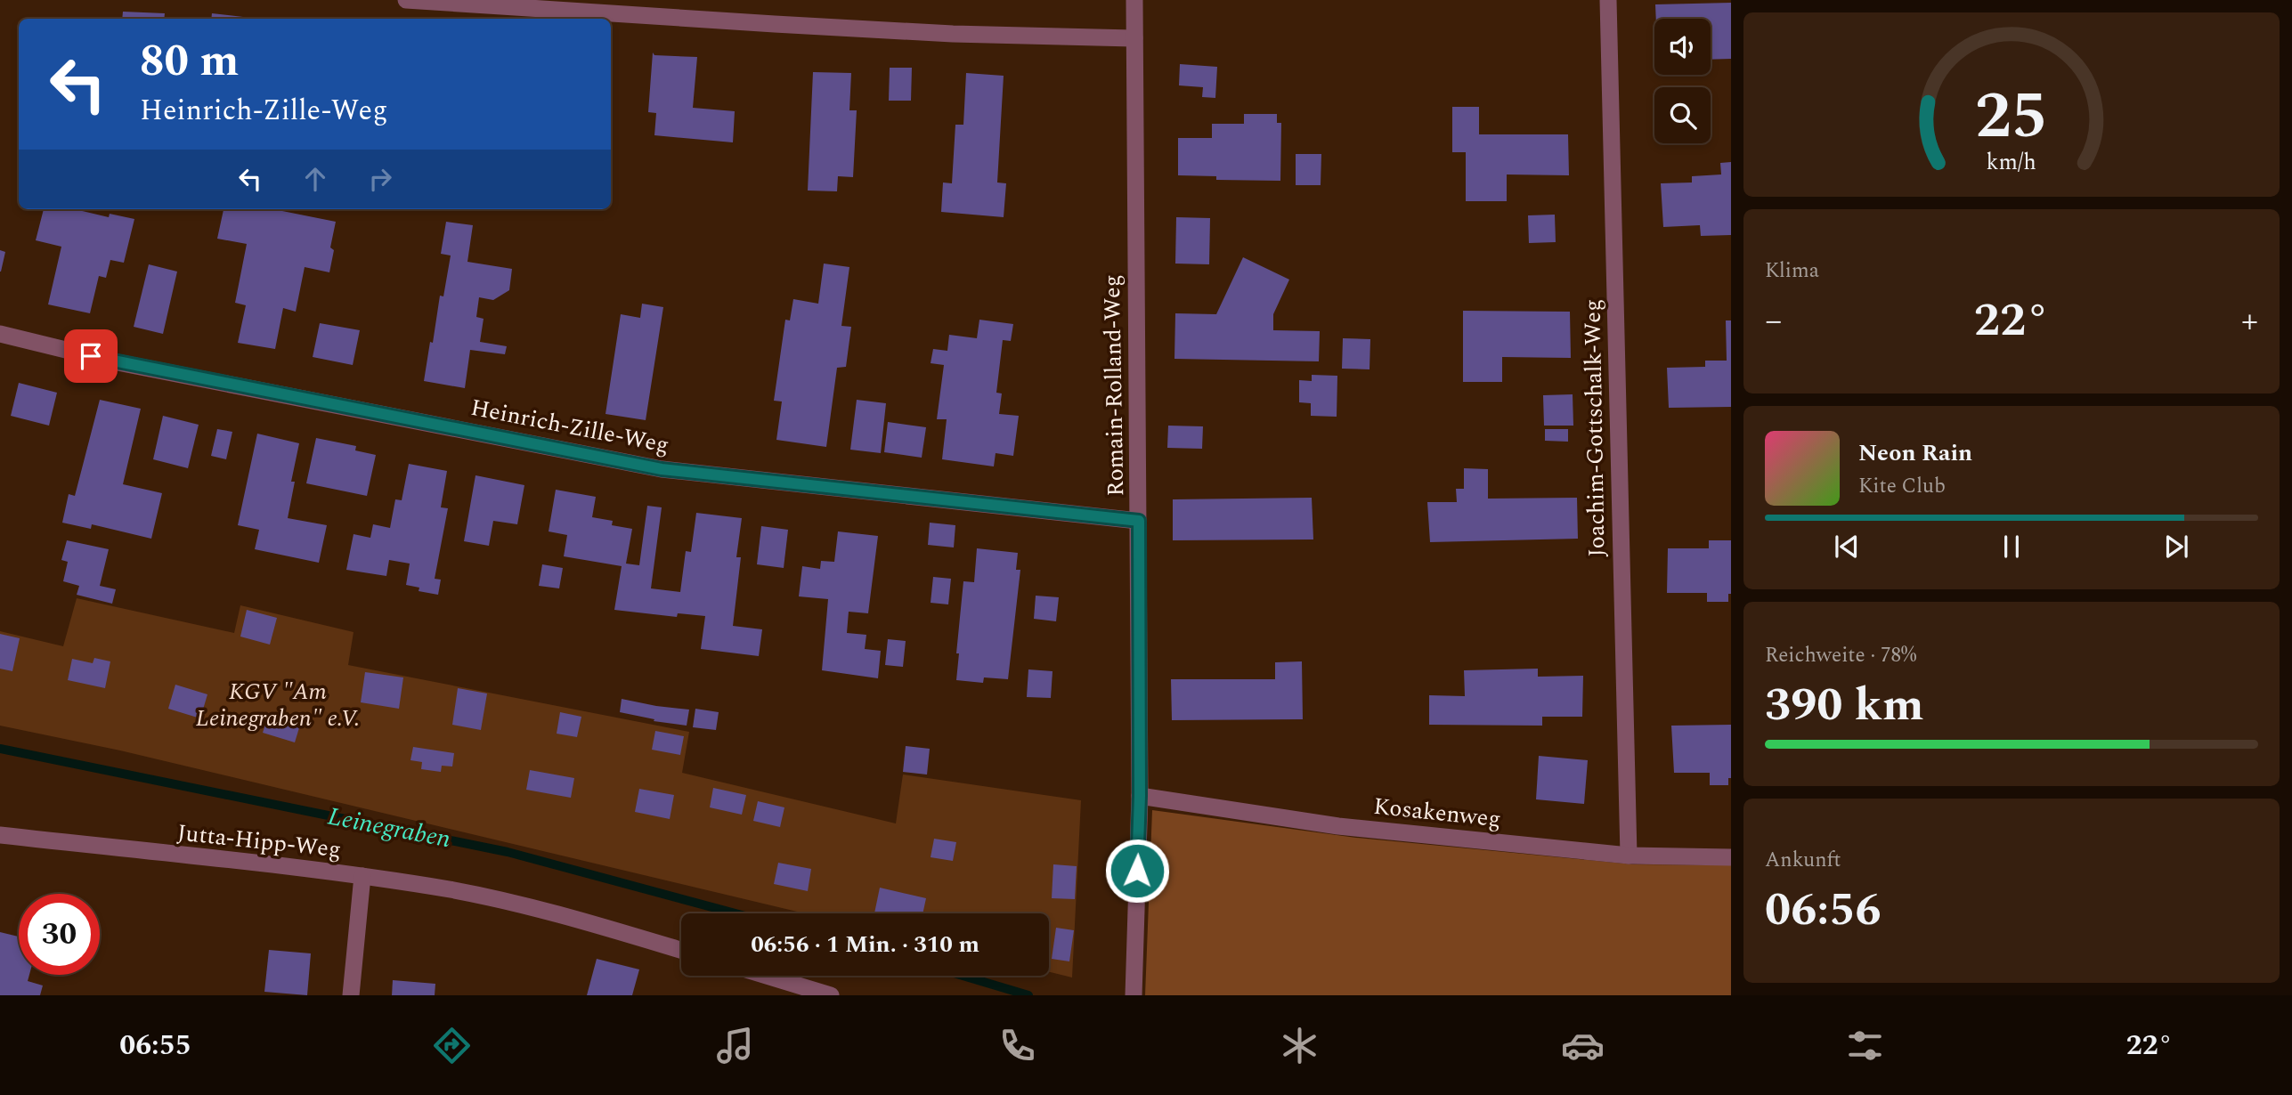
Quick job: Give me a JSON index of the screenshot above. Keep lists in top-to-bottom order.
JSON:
{
  "streets": {
    "street": [
      "Romain-Rolland-Weg",
      "Heinrich-Zille-Weg",
      "Joachim-Gottschalk-Weg",
      "Kosakenweg",
      "Jutta-Hipp-Weg"
    ]
  },
  "crossings": [
    ["Romain-Rolland-Weg", "Heinrich-Zille-Weg"],
    ["Romain-Rolland-Weg", "Kosakenweg"],
    ["Joachim-Gottschalk-Weg", "Kosakenweg"]
  ],
  "water": ["Leinegraben"],
  "parks": ["KGV \"Am Leinegraben\" e.V."],
  "page": {
    "turn": ["80 m", "Heinrich-Zille-Weg"],
    "tile": [
      "Klima",
      ["Reichweite · 78%", "390 km"],
      ["Ankunft", "06:56"]
    ],
    "heat": ["−", "22°", "+"],
    "song": ["Neon Rain", "Kite Club"],
    "limit": "30",
    "trip": "06:56 · 1 Min. · 310 m",
    "tabs": ["06:55", "22°"],
    "gauge": ["25", "km/h"]
  }
}
